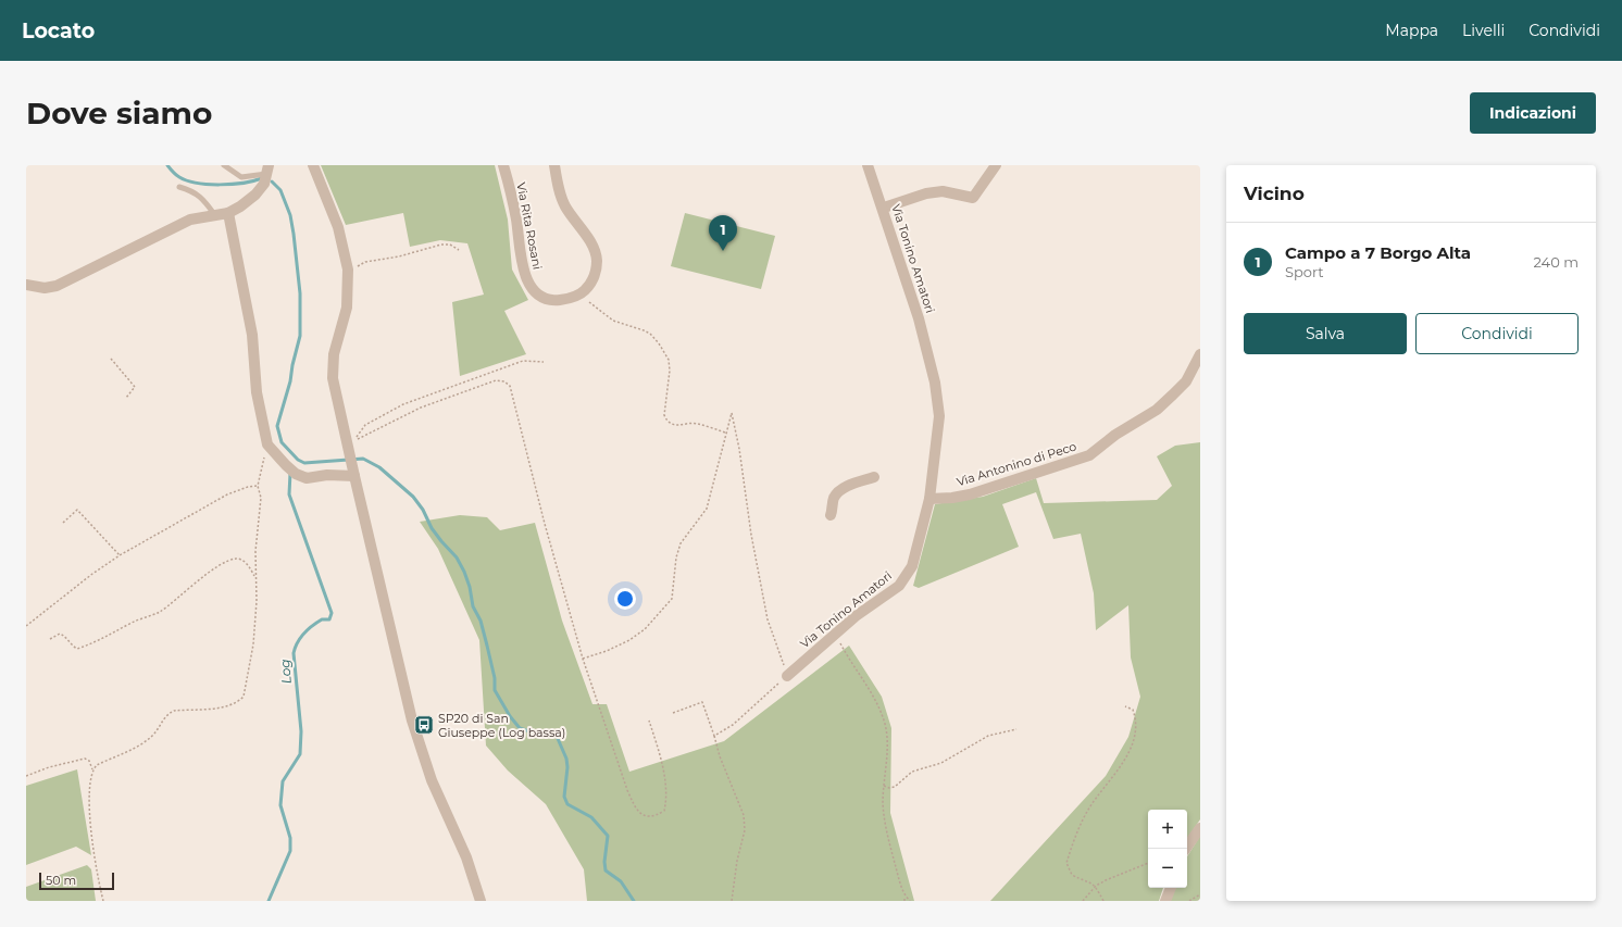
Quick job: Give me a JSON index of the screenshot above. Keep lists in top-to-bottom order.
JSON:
{
  "streets": {
    "street": ["Via Rita Rosani", "Via Tonino Amatori", "Via Antonino di Peco"]
  },
  "crossings": [
    ["Via Tonino Amatori", "Via Antonino di Peco"]
  ],
  "water": ["Log"],
  "places": {
    "bus stop": ["SP20 di San Giuseppe (Log bassa)"]
  },
  "scale_bar": "50 m",
  "page": {
    "header": "Locato",
    "nav": ["Mappa", "Livelli", "Condividi"],
    "buttons": [
      "Indicazioni",
      ["Salva", "Condividi"]
    ],
    "title": "Dove siamo",
    "heading": "Vicino",
    "pins": "1",
    "list": [
      {
        "mark": "1",
        "name": "Campo a 7 Borgo Alta",
        "note": "Sport",
        "value": "240 m"
      }
    ],
    "map_buttons": ["+", "−"],
    "scale": "50 m"
  }
}
